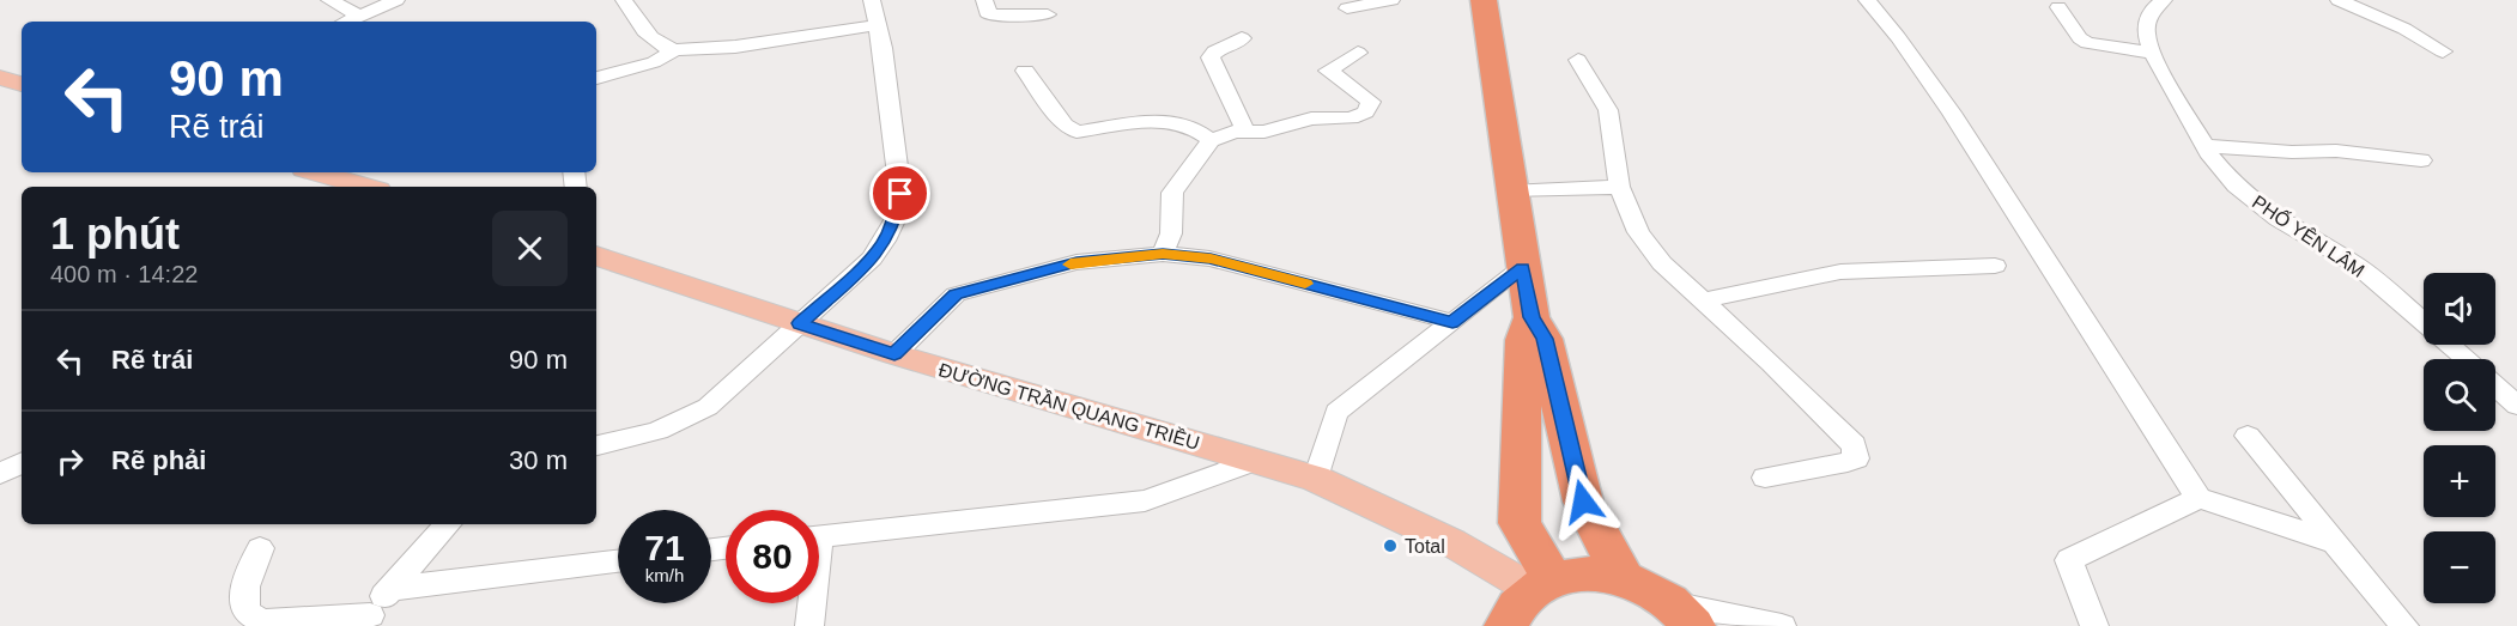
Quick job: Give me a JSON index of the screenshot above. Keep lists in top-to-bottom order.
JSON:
{
  "streets": {
    "main road": ["ĐƯỜNG TRẦN QUANG TRIỀU"],
    "street": ["PHỐ YÊN LÂM"]
  },
  "places": ["Total"],
  "page": {
    "turn": ["90 m", "Rẽ trái"],
    "heading": ["1 phút", "400 m · 14:22"],
    "map_buttons": ["+", "−"],
    "list": [
      {
        "name": "Rẽ trái",
        "value": "90 m"
      },
      {
        "name": "Rẽ phải",
        "value": "30 m"
      }
    ],
    "speed": "71 km/h",
    "limit": "80"
  }
}
